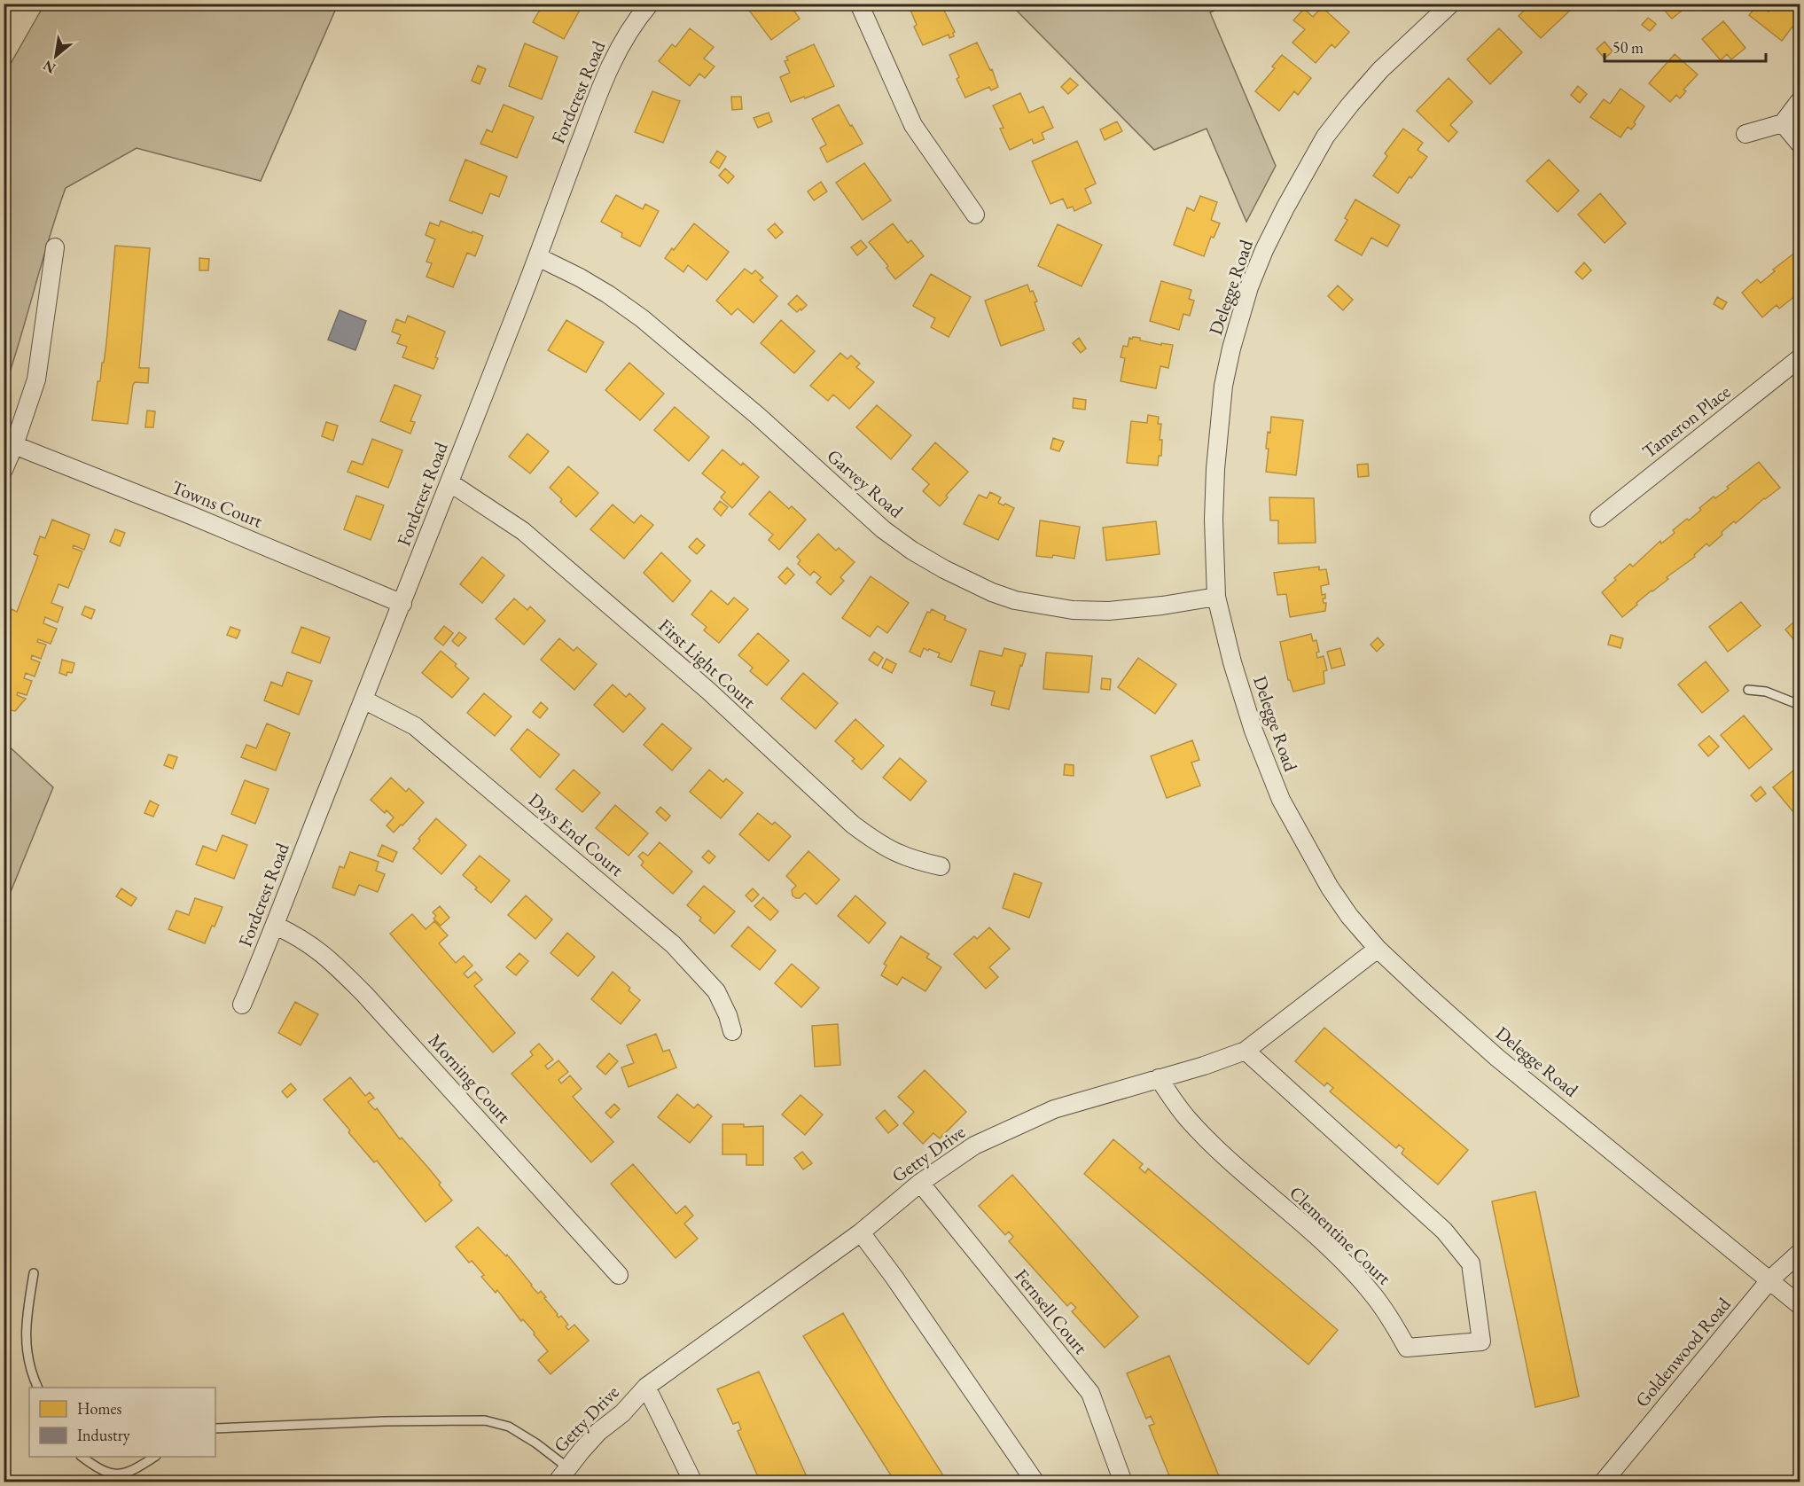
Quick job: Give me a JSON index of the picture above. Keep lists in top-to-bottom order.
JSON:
{
  "streets": {
    "street": [
      "Fordcrest Road",
      "Delegge Road",
      "Tameron Place",
      "Garvey Road",
      "Towns Court",
      "First Light Court",
      "Days End Court",
      "Morning Court",
      "Getty Drive",
      "Clementine Court",
      "Fernsell Court",
      "Goldenwood Road"
    ]
  },
  "crossings": [
    ["Fordcrest Road", "Garvey Road"],
    ["Fordcrest Road", "Towns Court"],
    ["Fordcrest Road", "First Light Court"],
    ["Fordcrest Road", "Days End Court"],
    ["Fordcrest Road", "Morning Court"],
    ["Delegge Road", "Garvey Road"],
    ["Delegge Road", "Getty Drive"],
    ["Delegge Road", "Goldenwood Road"],
    ["Getty Drive", "Clementine Court"],
    ["Getty Drive", "Fernsell Court"]
  ],
  "legend": ["Homes", "Industry"],
  "scale_bar": "50 m",
  "north": "bottom left"
}
